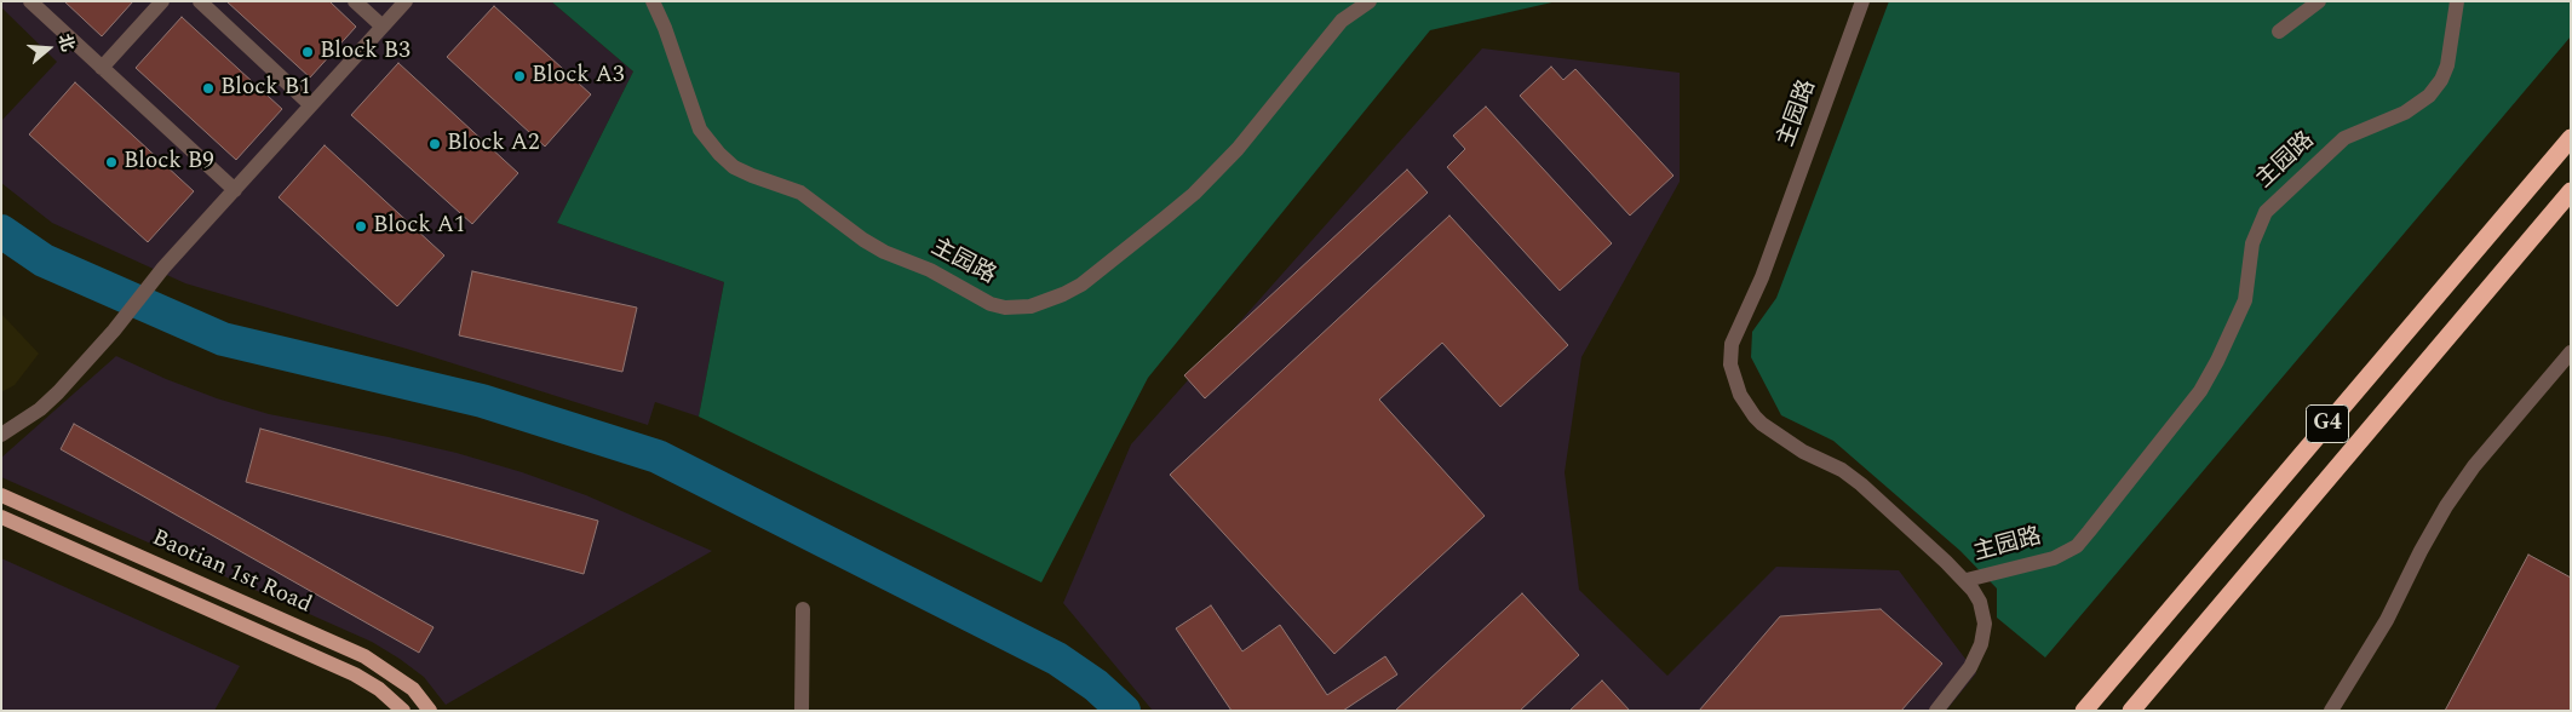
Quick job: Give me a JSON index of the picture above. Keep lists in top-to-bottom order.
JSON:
{
  "streets": {
    "highway": ["G4"],
    "main road": ["Baotian 1st Road"],
    "street": ["主园路"]
  },
  "places": [
    "Block B3",
    "Block A3",
    "Block B1",
    "Block A2",
    "Block B9",
    "Block A1"
  ],
  "north": "right"
}
